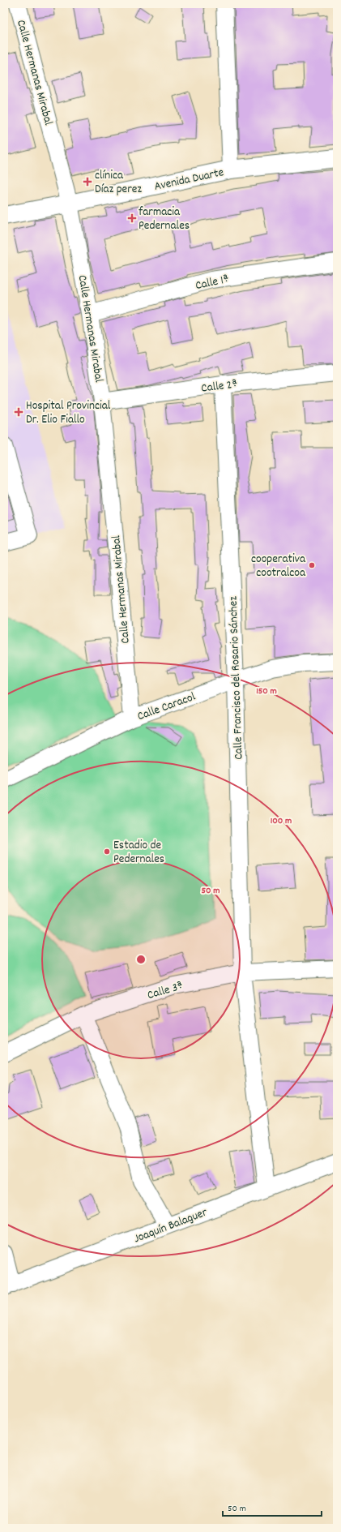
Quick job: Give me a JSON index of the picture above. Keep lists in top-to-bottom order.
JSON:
{
  "streets": {
    "main road": ["Avenida Duarte"],
    "street": [
      "Calle Hermanas Mirabal",
      "Calle 1ª",
      "Calle 2ª",
      "Calle Francisco del Rosario Sánchez",
      "Calle Caracol",
      "Calle 3ª",
      "Joaquín Balaguer"
    ]
  },
  "crossings": [
    ["Calle Hermanas Mirabal", "Avenida Duarte"],
    ["Calle Hermanas Mirabal", "Calle 1ª"],
    ["Calle Hermanas Mirabal", "Calle 2ª"],
    ["Calle Hermanas Mirabal", "Calle Caracol"],
    ["Calle 2ª", "Calle Francisco del Rosario Sánchez"],
    ["Calle Francisco del Rosario Sánchez", "Calle Caracol"],
    ["Calle Francisco del Rosario Sánchez", "Calle 3ª"],
    ["Calle Francisco del Rosario Sánchez", "Joaquín Balaguer"]
  ],
  "places": {
    "health": ["clínica Díaz perez", "farmacia Pedernales", "Hospital Provincial Dr. Elio Fiallo"],
    "other": ["cooperativa cootralcoa", "Estadio de Pedernales"]
  },
  "scale_bar": "50 m",
  "rings": ["150 m", "100 m", "50 m"]
}
